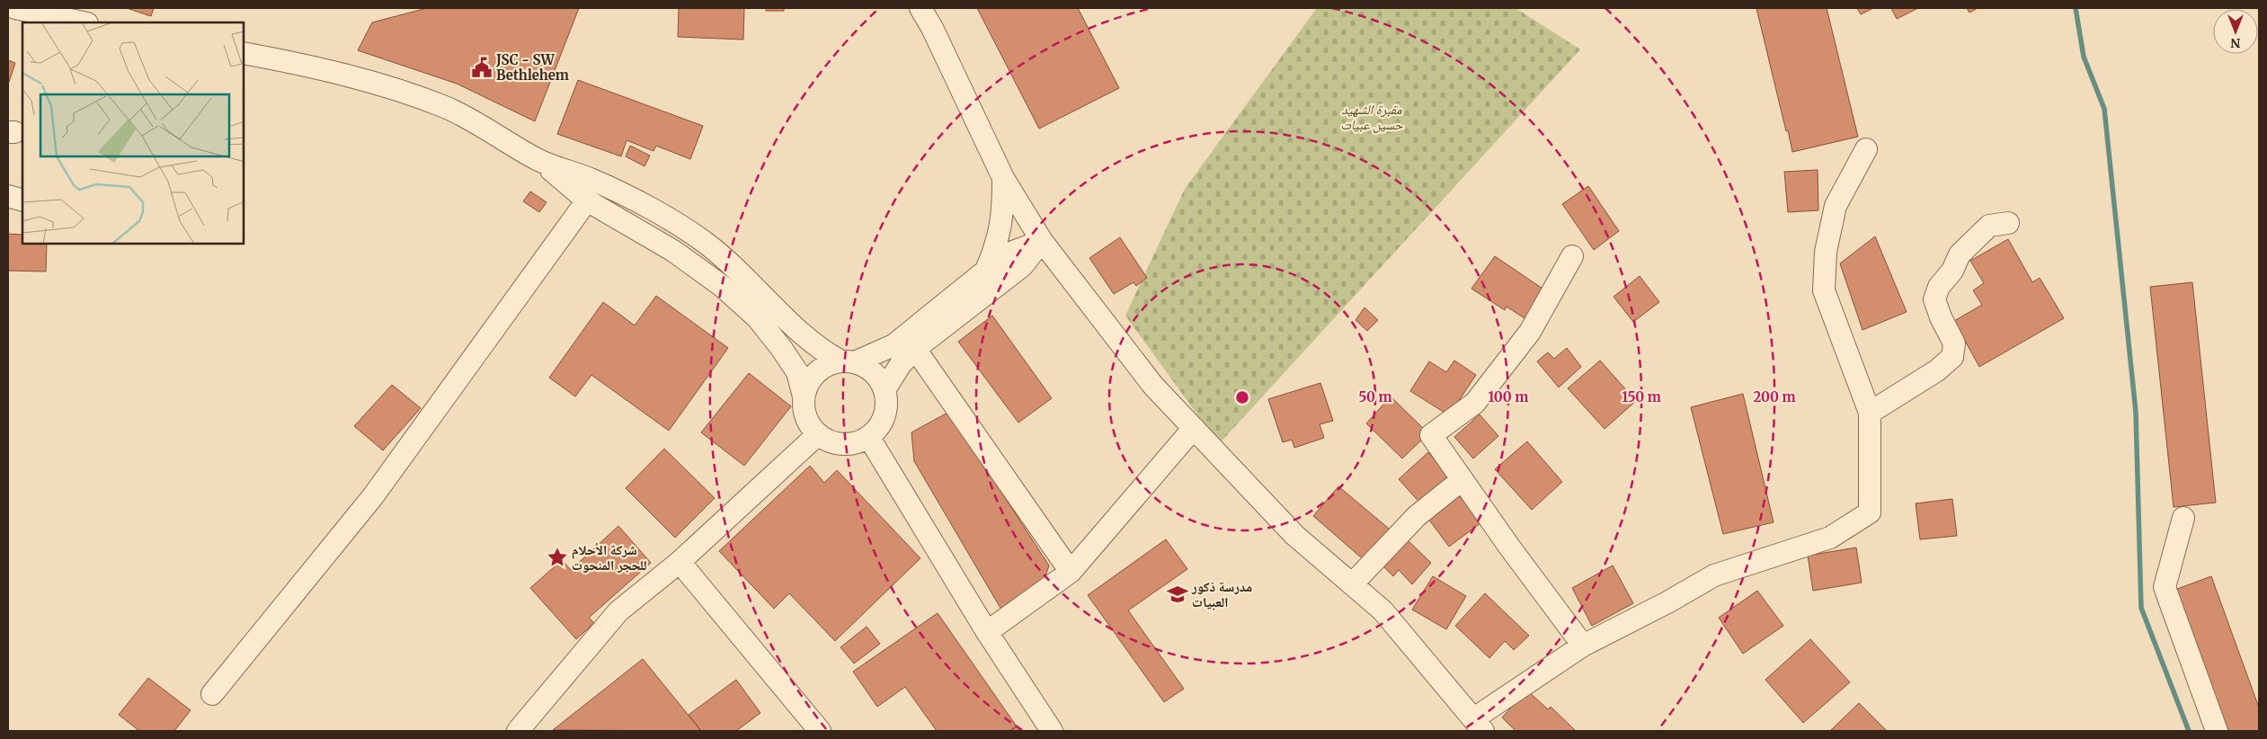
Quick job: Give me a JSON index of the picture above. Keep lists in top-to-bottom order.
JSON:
{
  "parks": ["مقبرة الشهيد حسين عبيات"],
  "places": {
    "public building": ["JSC - SW Bethlehem"],
    "place": ["شركة الأحلام للحجر المنحوت"],
    "school or university": ["مدرسة ذكور العبيات"]
  },
  "north": "bottom",
  "rings": [
    "50 m",
    "100 m",
    "150 m",
    "200 m"
  ]
}
